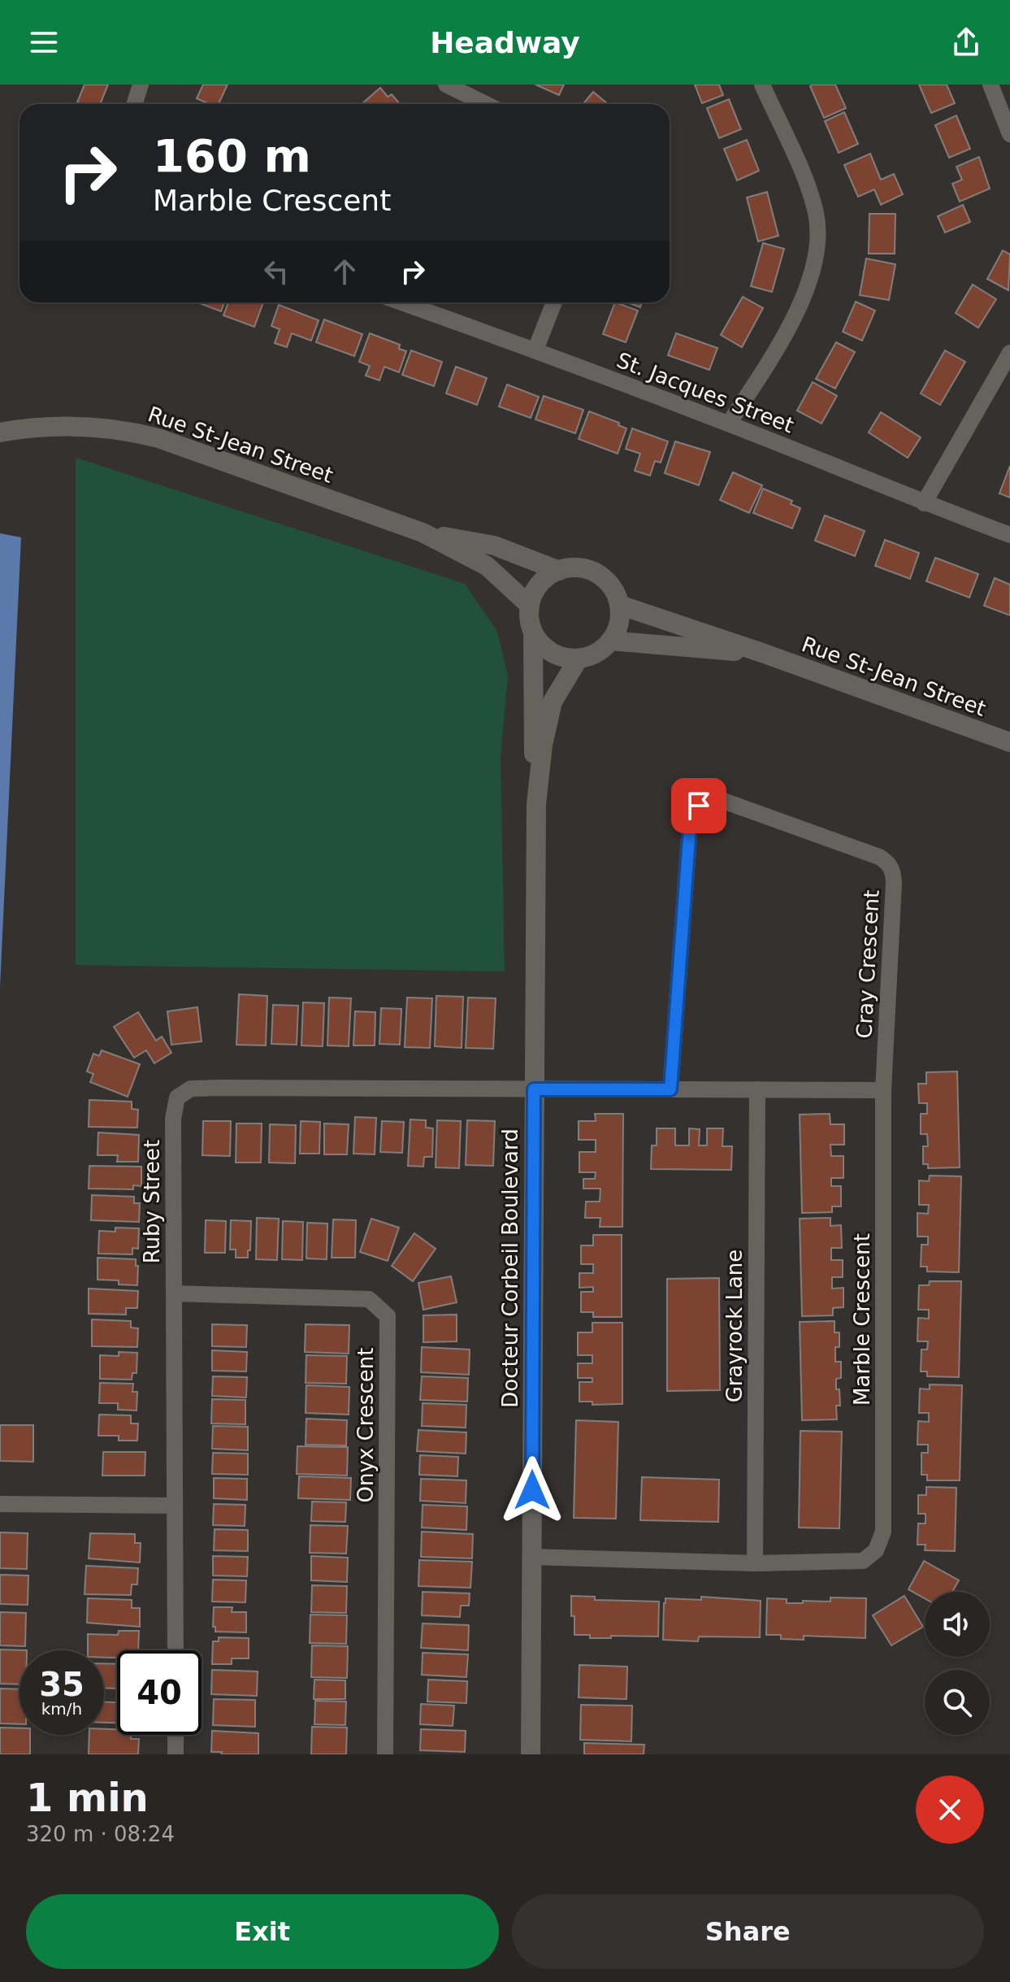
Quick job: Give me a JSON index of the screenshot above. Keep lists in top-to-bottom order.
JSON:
{
  "streets": {
    "main road": ["Rue St-Jean Street", "Docteur Corbeil Boulevard"],
    "street": [
      "St. Jacques Street",
      "Cray Crescent",
      "Ruby Street",
      "Marble Crescent",
      "Grayrock Lane",
      "Onyx Crescent"
    ]
  },
  "crossings": [
    ["Rue St-Jean Street", "Docteur Corbeil Boulevard"],
    ["Cray Crescent", "Marble Crescent"],
    ["Ruby Street", "Docteur Corbeil Boulevard"],
    ["Ruby Street", "Onyx Crescent"],
    ["Docteur Corbeil Boulevard", "Marble Crescent"],
    ["Marble Crescent", "Grayrock Lane"]
  ],
  "page": {
    "header": "Headway",
    "turn": ["160 m", "Marble Crescent"],
    "speed": "35 km/h",
    "limit": "40",
    "heading": ["1 min", "320 m · 08:24"],
    "buttons": ["Exit", "Share"]
  }
}
